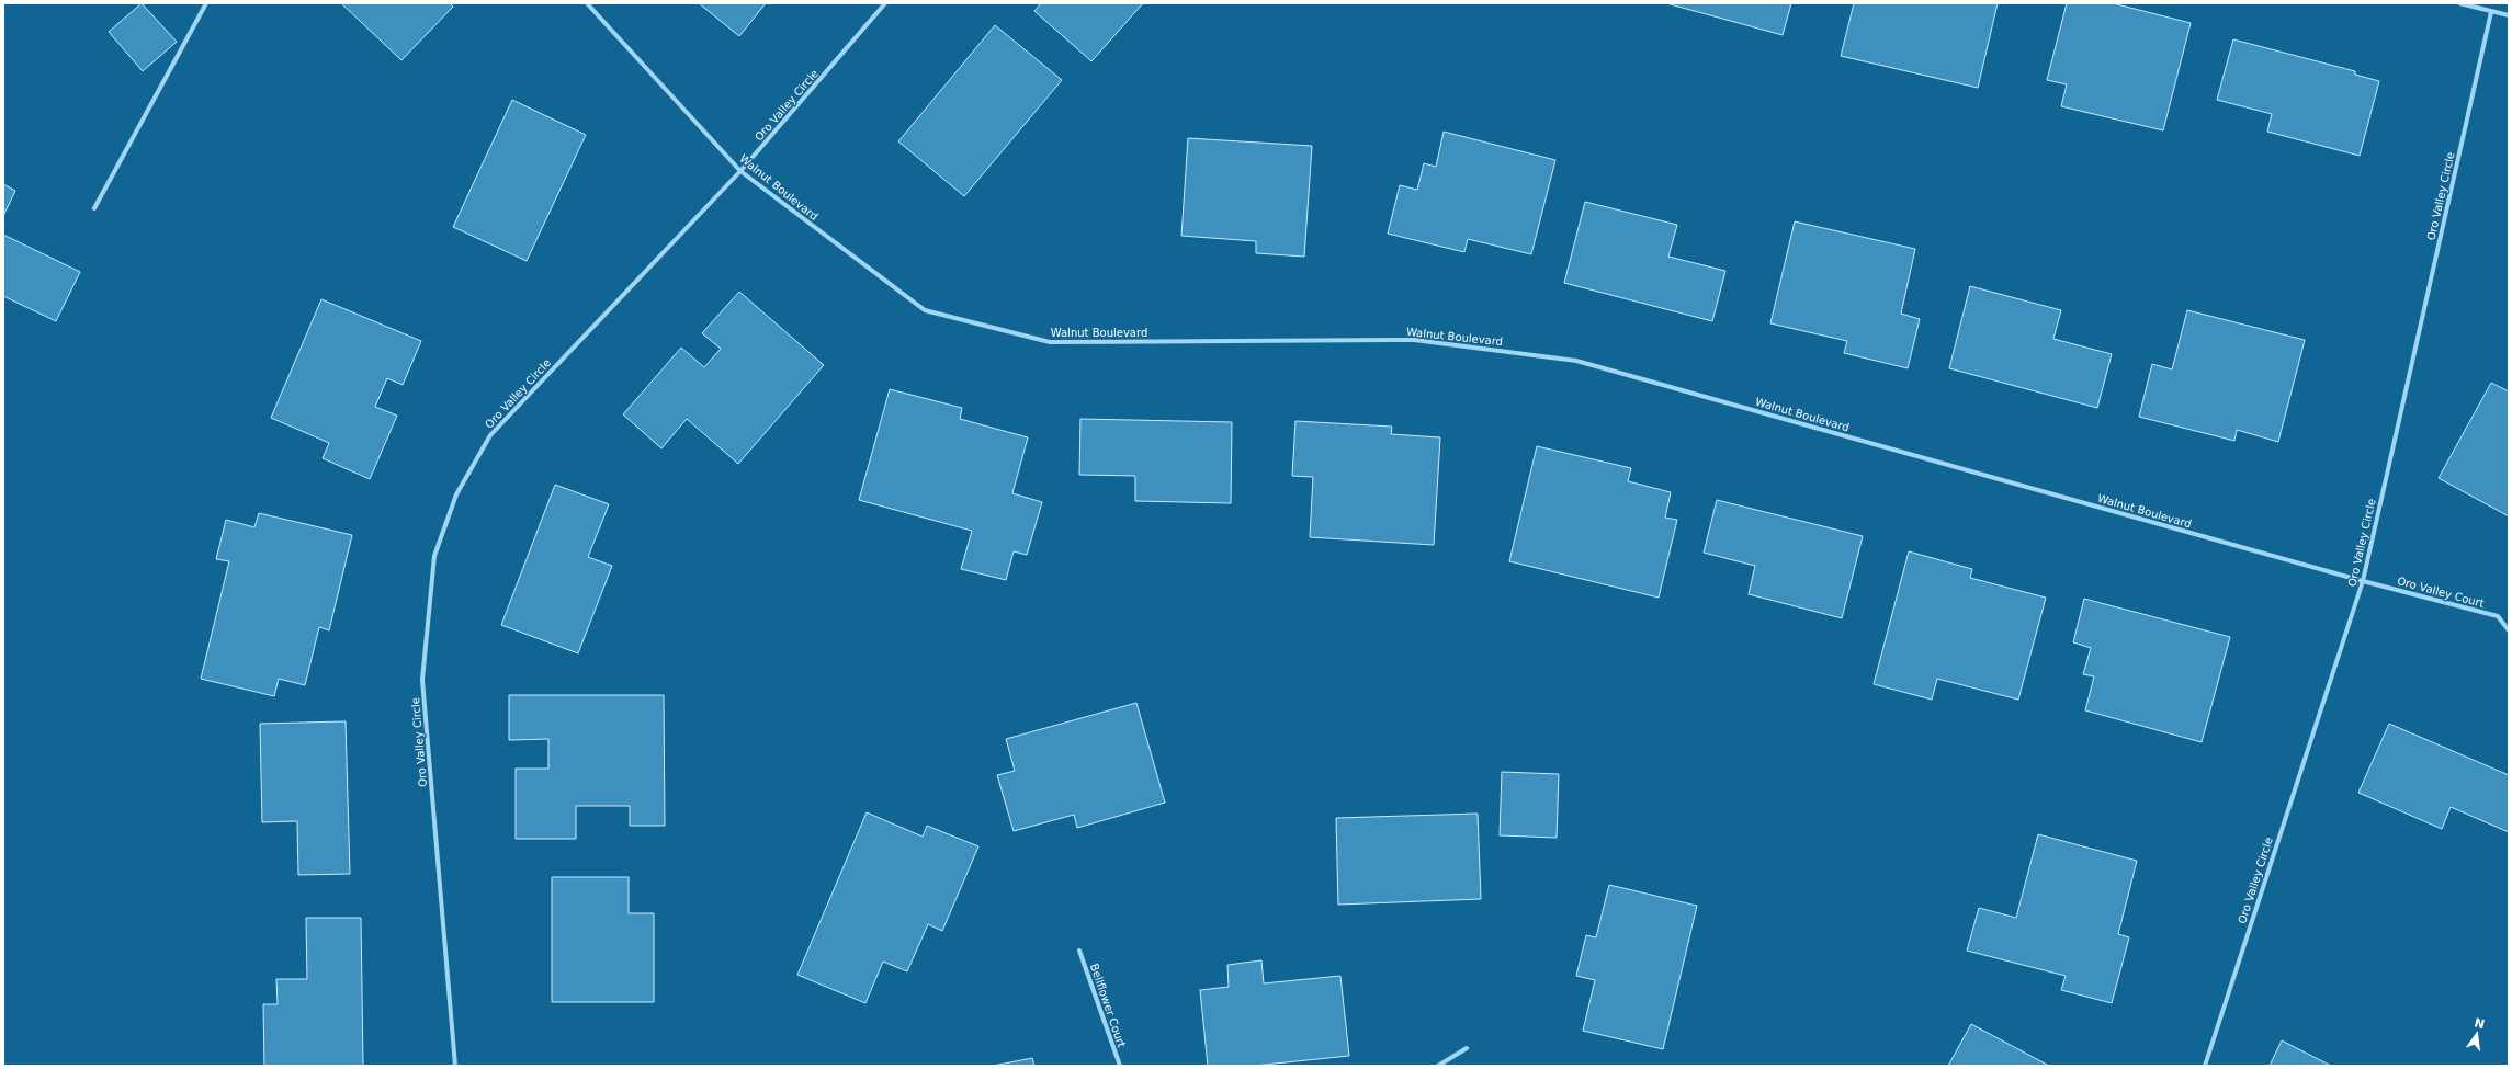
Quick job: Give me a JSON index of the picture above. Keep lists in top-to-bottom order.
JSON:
{
  "streets": {
    "street": [
      "Oro Valley Circle",
      "Walnut Boulevard",
      "Oro Valley Court",
      "Bellflower Court"
    ]
  },
  "crossings": [
    ["Oro Valley Circle", "Walnut Boulevard"],
    ["Oro Valley Circle", "Oro Valley Court"],
    ["Walnut Boulevard", "Oro Valley Court"]
  ],
  "north": "top"
}
